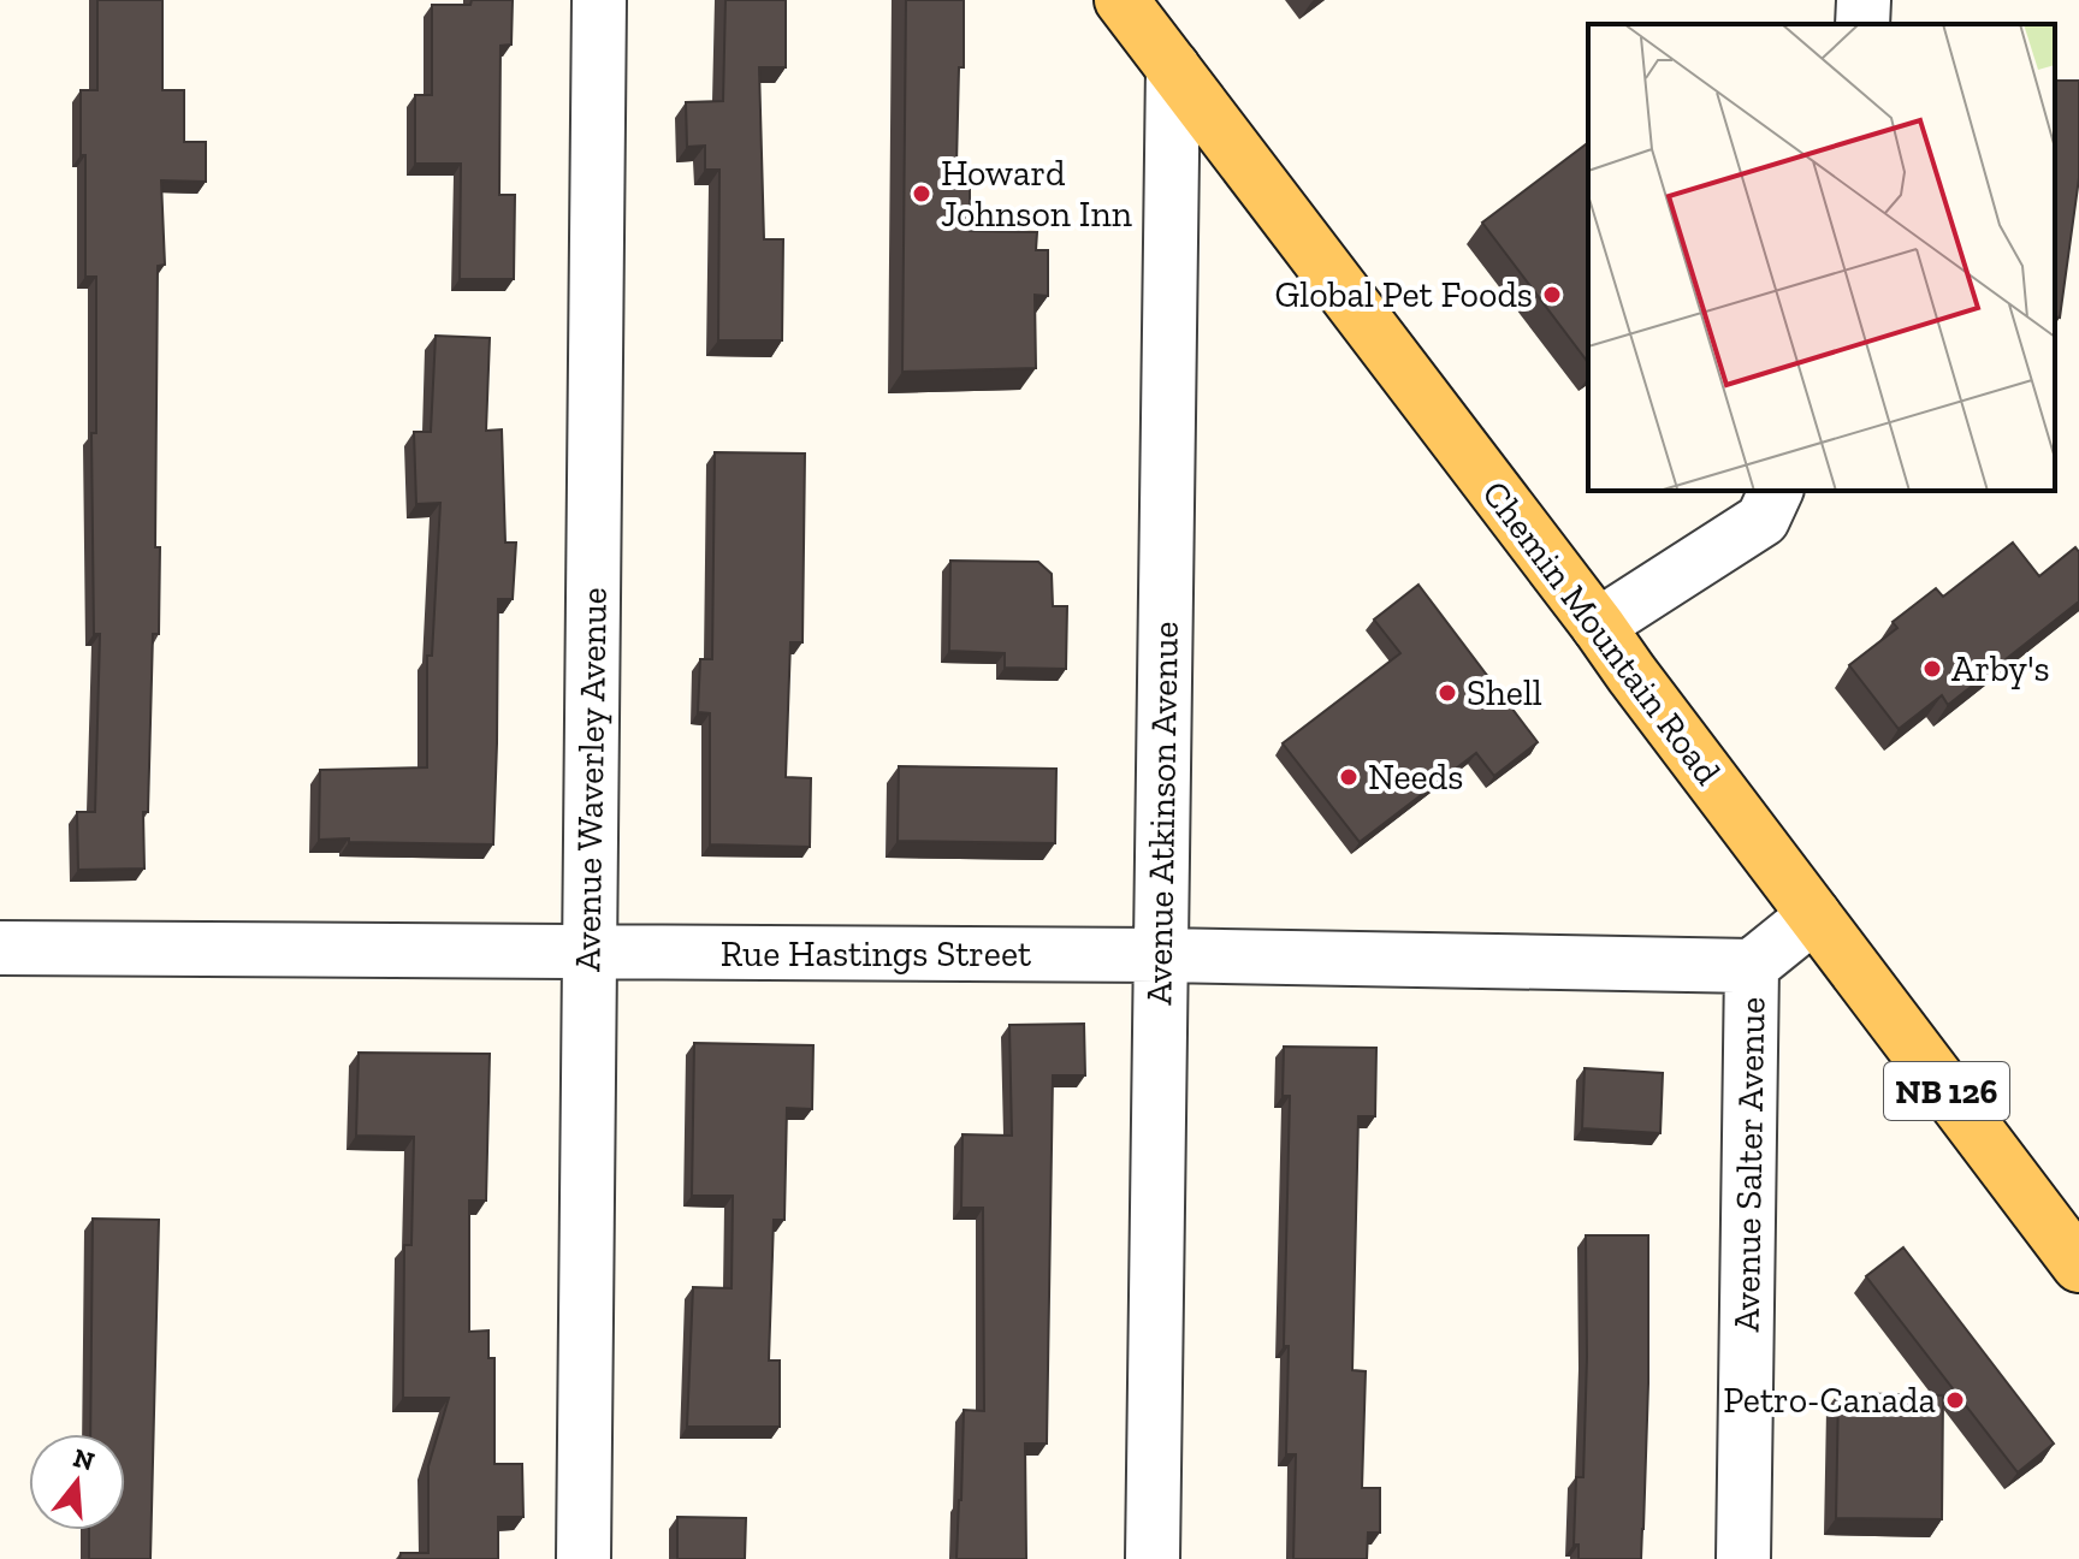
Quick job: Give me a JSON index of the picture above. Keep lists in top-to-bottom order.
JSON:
{
  "streets": {
    "main road": ["Chemin Mountain Road", "NB 126"],
    "street": [
      "Avenue Waverley Avenue",
      "Avenue Atkinson Avenue",
      "Rue Hastings Street",
      "Avenue Salter Avenue"
    ]
  },
  "crossings": [
    ["Chemin Mountain Road", "Avenue Atkinson Avenue"],
    ["Chemin Mountain Road", "Avenue Salter Avenue"],
    ["Avenue Waverley Avenue", "Rue Hastings Street"],
    ["Avenue Atkinson Avenue", "Rue Hastings Street"],
    ["Rue Hastings Street", "Avenue Salter Avenue"]
  ],
  "places": [
    "Howard Johnson Inn",
    "Global Pet Foods",
    "Arby's",
    "Shell",
    "Needs",
    "Petro-Canada"
  ],
  "north": "top"
}
